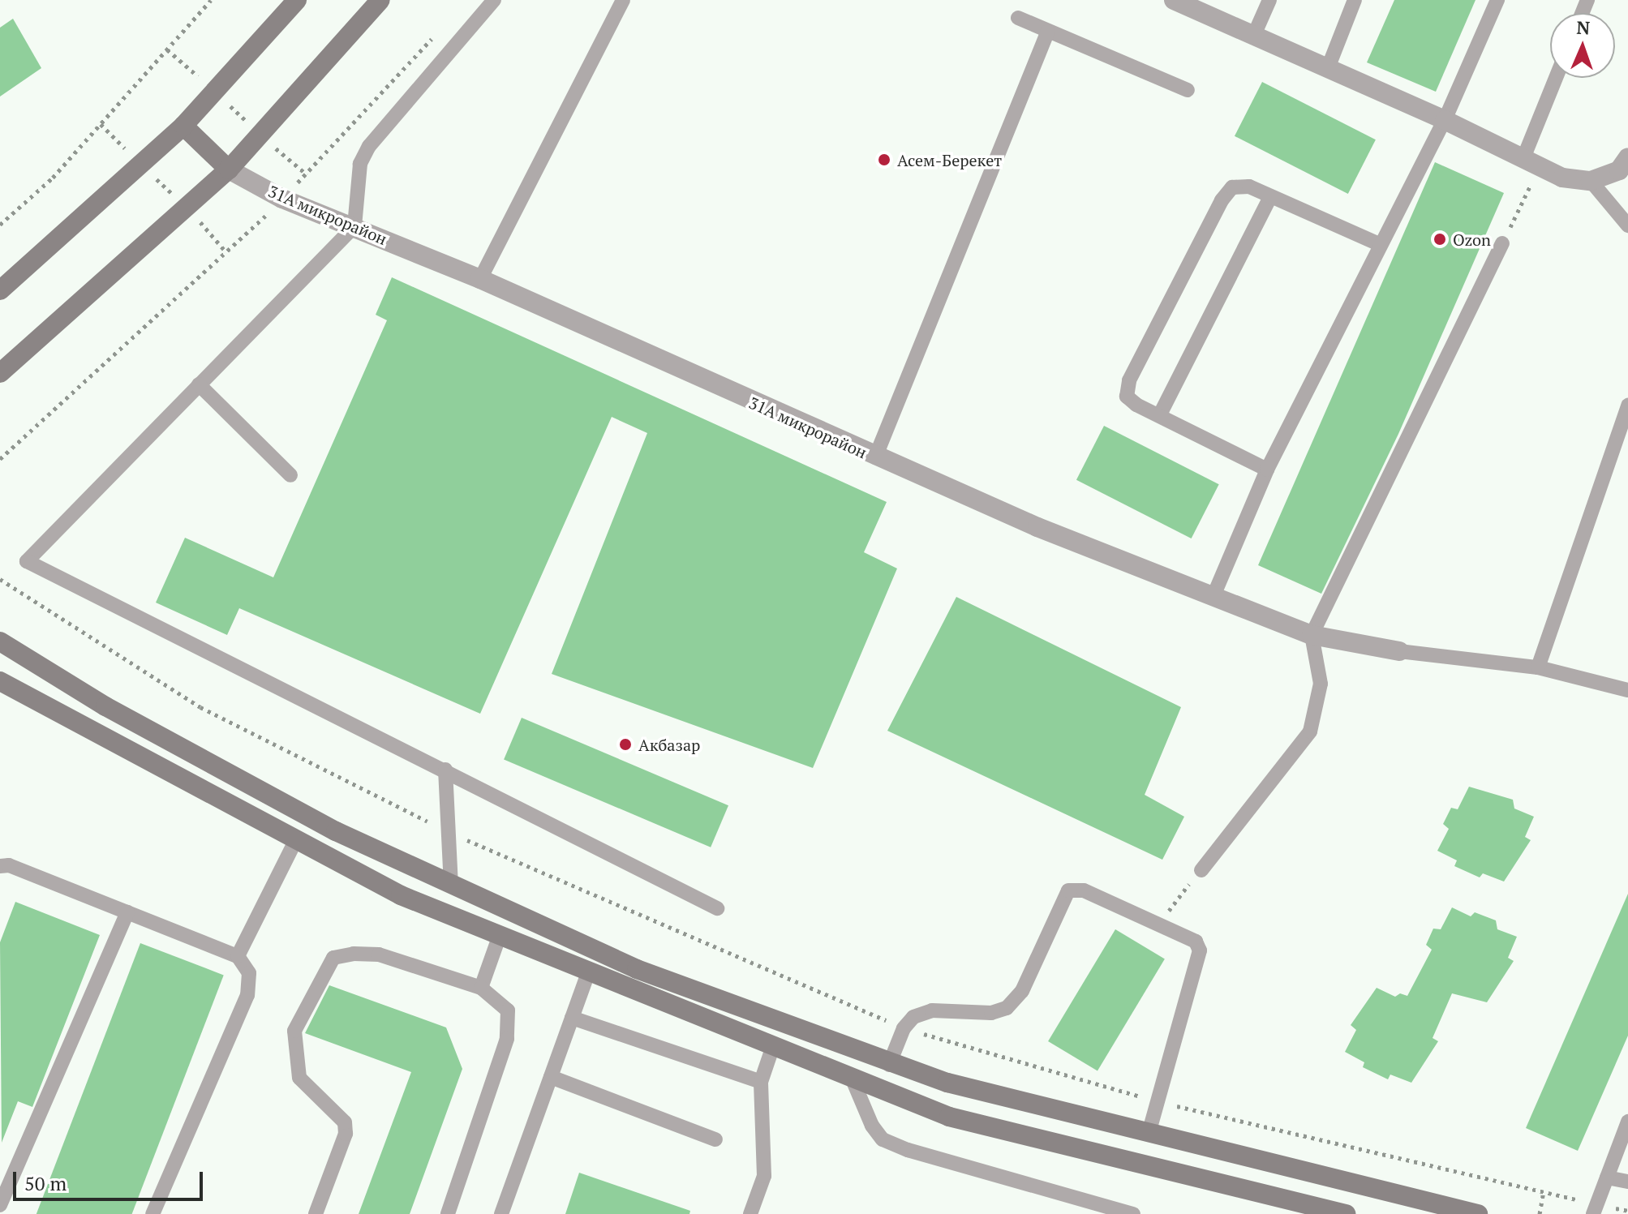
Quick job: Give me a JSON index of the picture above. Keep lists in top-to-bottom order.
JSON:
{
  "streets": {
    "street": ["31А микрорайон"]
  },
  "places": ["Асем-Берекет", "Ozon", "Акбазар"],
  "scale_bar": "50 m",
  "north": "top"
}
